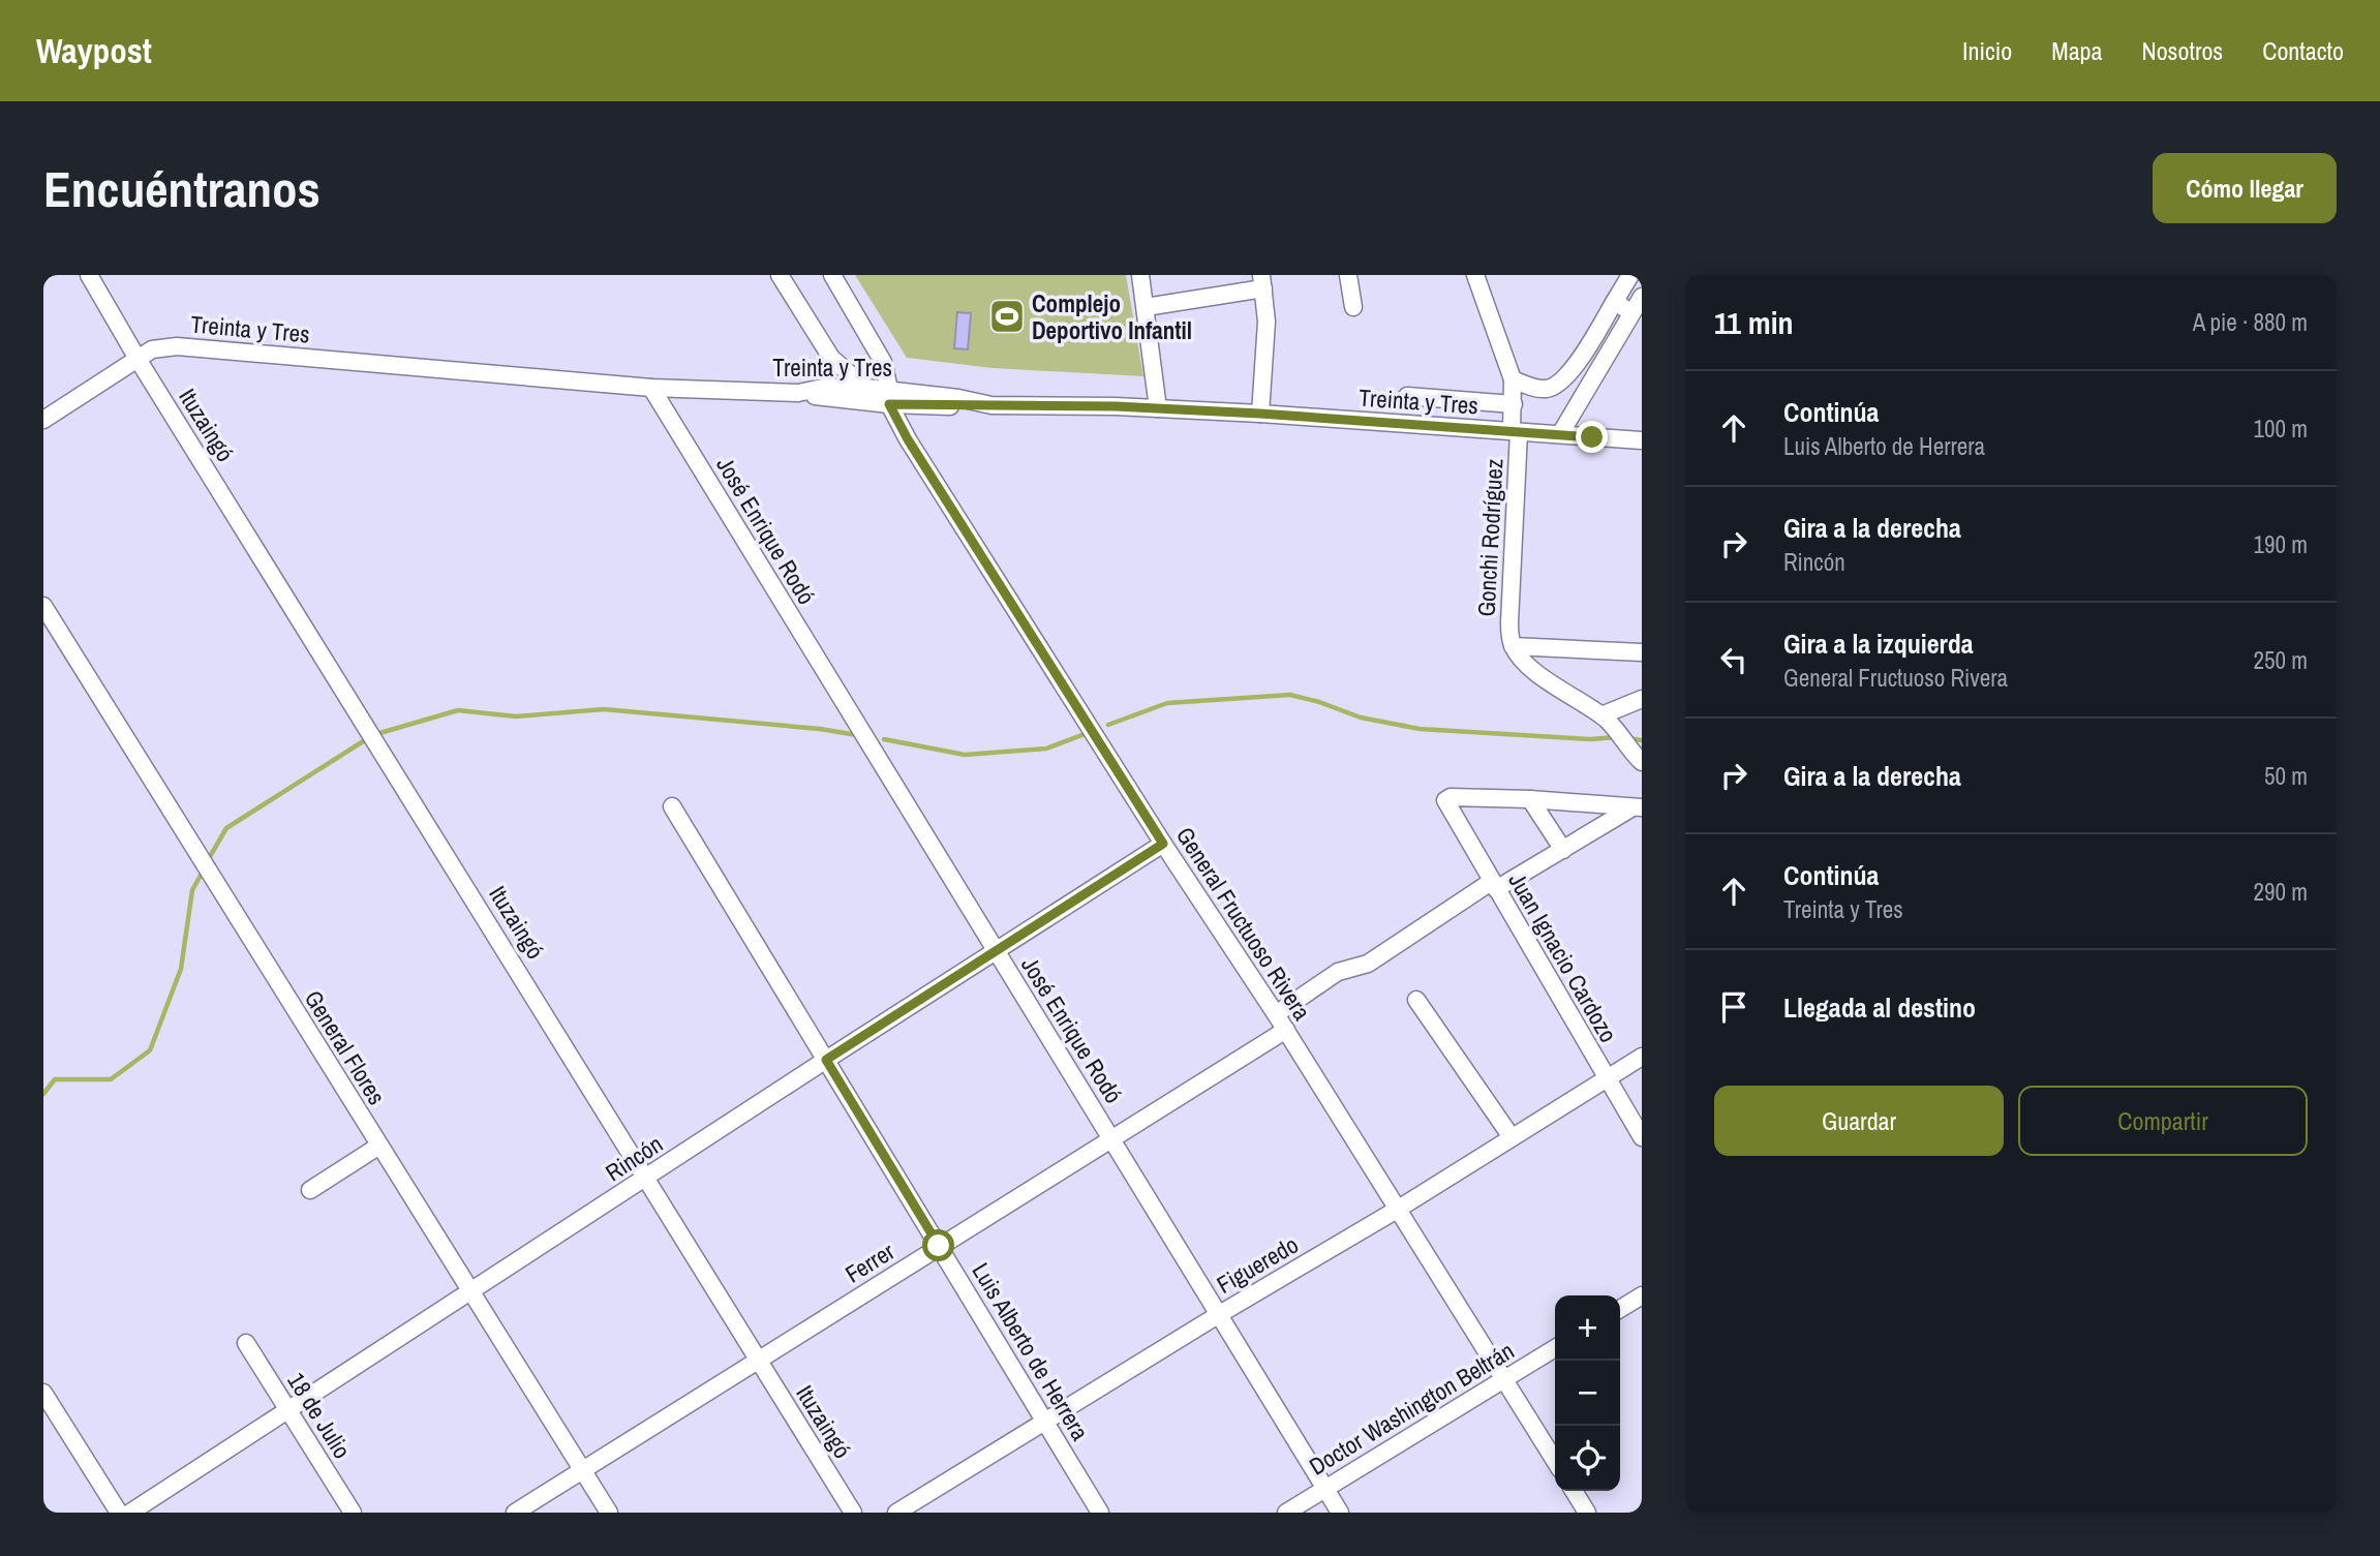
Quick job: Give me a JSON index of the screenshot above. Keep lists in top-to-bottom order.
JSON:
{
  "streets": {
    "street": [
      "Treinta y Tres",
      "Ituzaingó",
      "José Enrique Rodó",
      "Gonchi Rodríguez",
      "General Fructuoso Rivera",
      "Juan Ignacio Cardozo",
      "General Flores",
      "Rincón",
      "Ferrer",
      "Figueredo",
      "Luis Alberto de Herrera",
      "Doctor Washington Beltrán",
      "18 de Julio"
    ]
  },
  "crossings": [
    ["Treinta y Tres", "Ituzaingó"],
    ["Treinta y Tres", "José Enrique Rodó"],
    ["Treinta y Tres", "Gonchi Rodríguez"],
    ["Treinta y Tres", "General Fructuoso Rivera"],
    ["Ituzaingó", "Rincón"],
    ["Ituzaingó", "Ferrer"],
    ["José Enrique Rodó", "Rincón"],
    ["José Enrique Rodó", "Ferrer"],
    ["José Enrique Rodó", "Figueredo"],
    ["José Enrique Rodó", "Doctor Washington Beltrán"],
    ["General Fructuoso Rivera", "Rincón"],
    ["General Fructuoso Rivera", "Ferrer"],
    ["General Fructuoso Rivera", "Figueredo"],
    ["General Fructuoso Rivera", "Doctor Washington Beltrán"],
    ["Juan Ignacio Cardozo", "Figueredo"],
    ["General Flores", "Rincón"],
    ["General Flores", "Ferrer"],
    ["Rincón", "Luis Alberto de Herrera"],
    ["Rincón", "18 de Julio"],
    ["Ferrer", "Luis Alberto de Herrera"],
    ["Figueredo", "Luis Alberto de Herrera"]
  ],
  "places": {
    "sports": ["Complejo Deportivo Infantil"]
  },
  "page": {
    "header": "Waypost",
    "nav": [
      "Inicio",
      "Mapa",
      "Nosotros",
      "Contacto"
    ],
    "buttons": [
      "Cómo llegar",
      ["Guardar", "Compartir"]
    ],
    "title": "Encuéntranos",
    "heading": ["11 min", "A pie · 880 m"],
    "list": [
      ["Continúa", "Luis Alberto de Herrera", "100 m"],
      ["Gira a la derecha", "Rincón", "190 m"],
      ["Gira a la izquierda", "General Fructuoso Rivera", "250 m"],
      ["Gira a la derecha", "50 m"],
      ["Continúa", "Treinta y Tres", "290 m"],
      "Llegada al destino"
    ],
    "map_buttons": ["+", "−"]
  }
}
